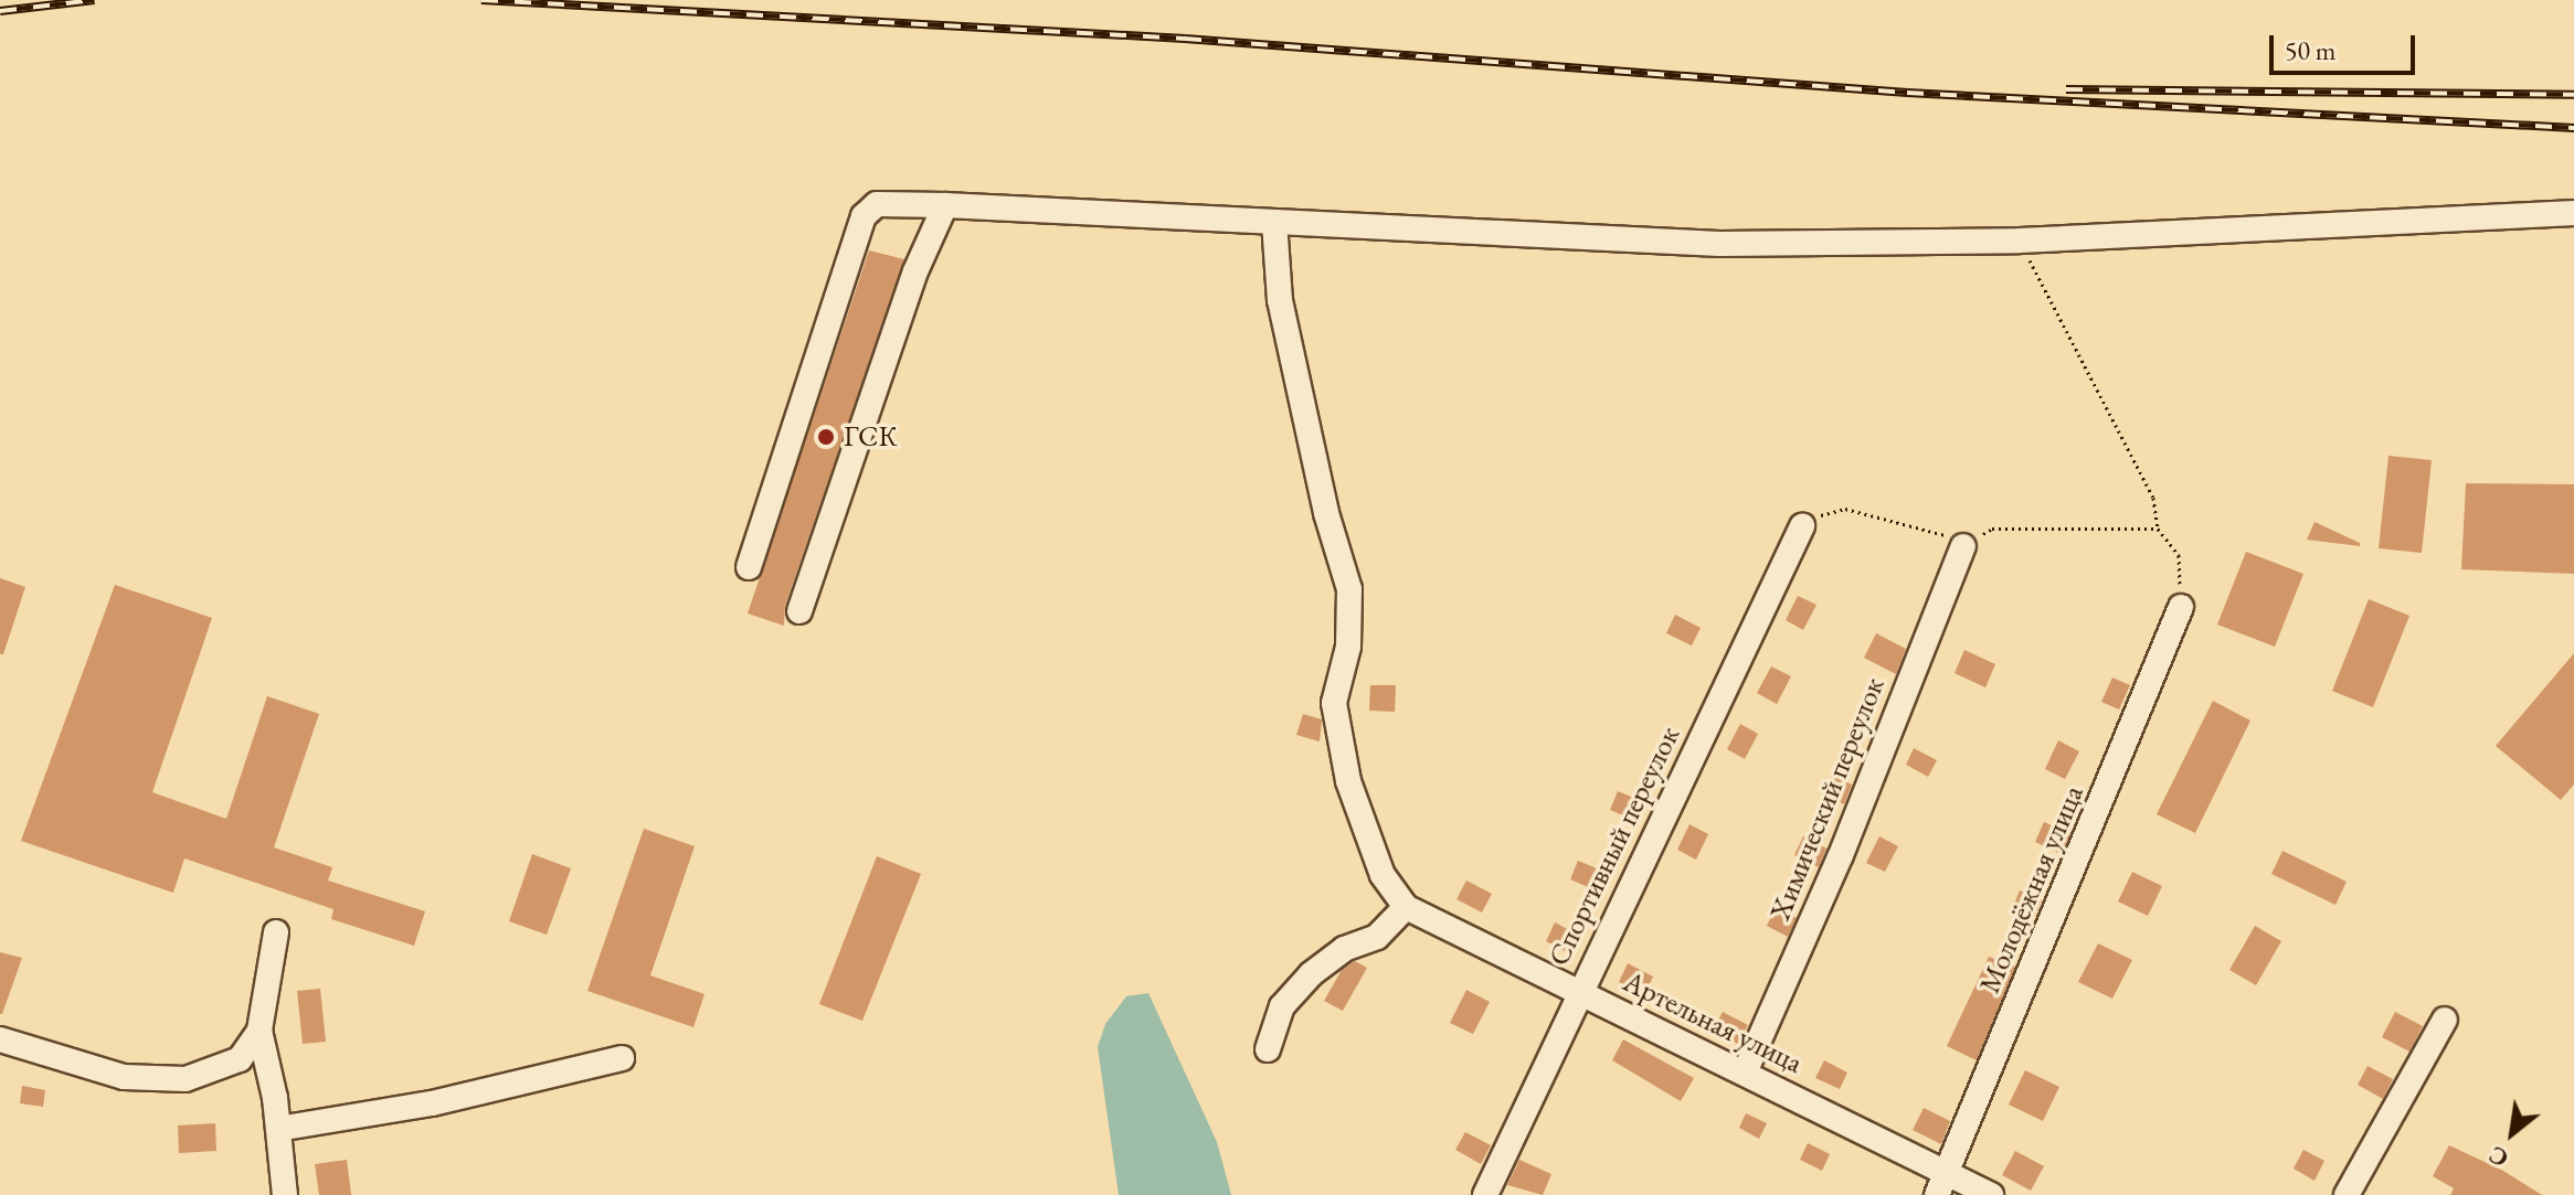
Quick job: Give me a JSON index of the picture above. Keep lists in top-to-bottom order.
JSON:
{
  "streets": {
    "street": [
      "Химический переулок",
      "Спортивный переулок",
      "Молодёжная улица",
      "Артельная улица"
    ]
  },
  "crossings": [
    ["Химический переулок", "Артельная улица"],
    ["Спортивный переулок", "Артельная улица"],
    ["Молодёжная улица", "Артельная улица"]
  ],
  "places": ["ГСК"],
  "scale_bar": "50 m",
  "north": "bottom left"
}
